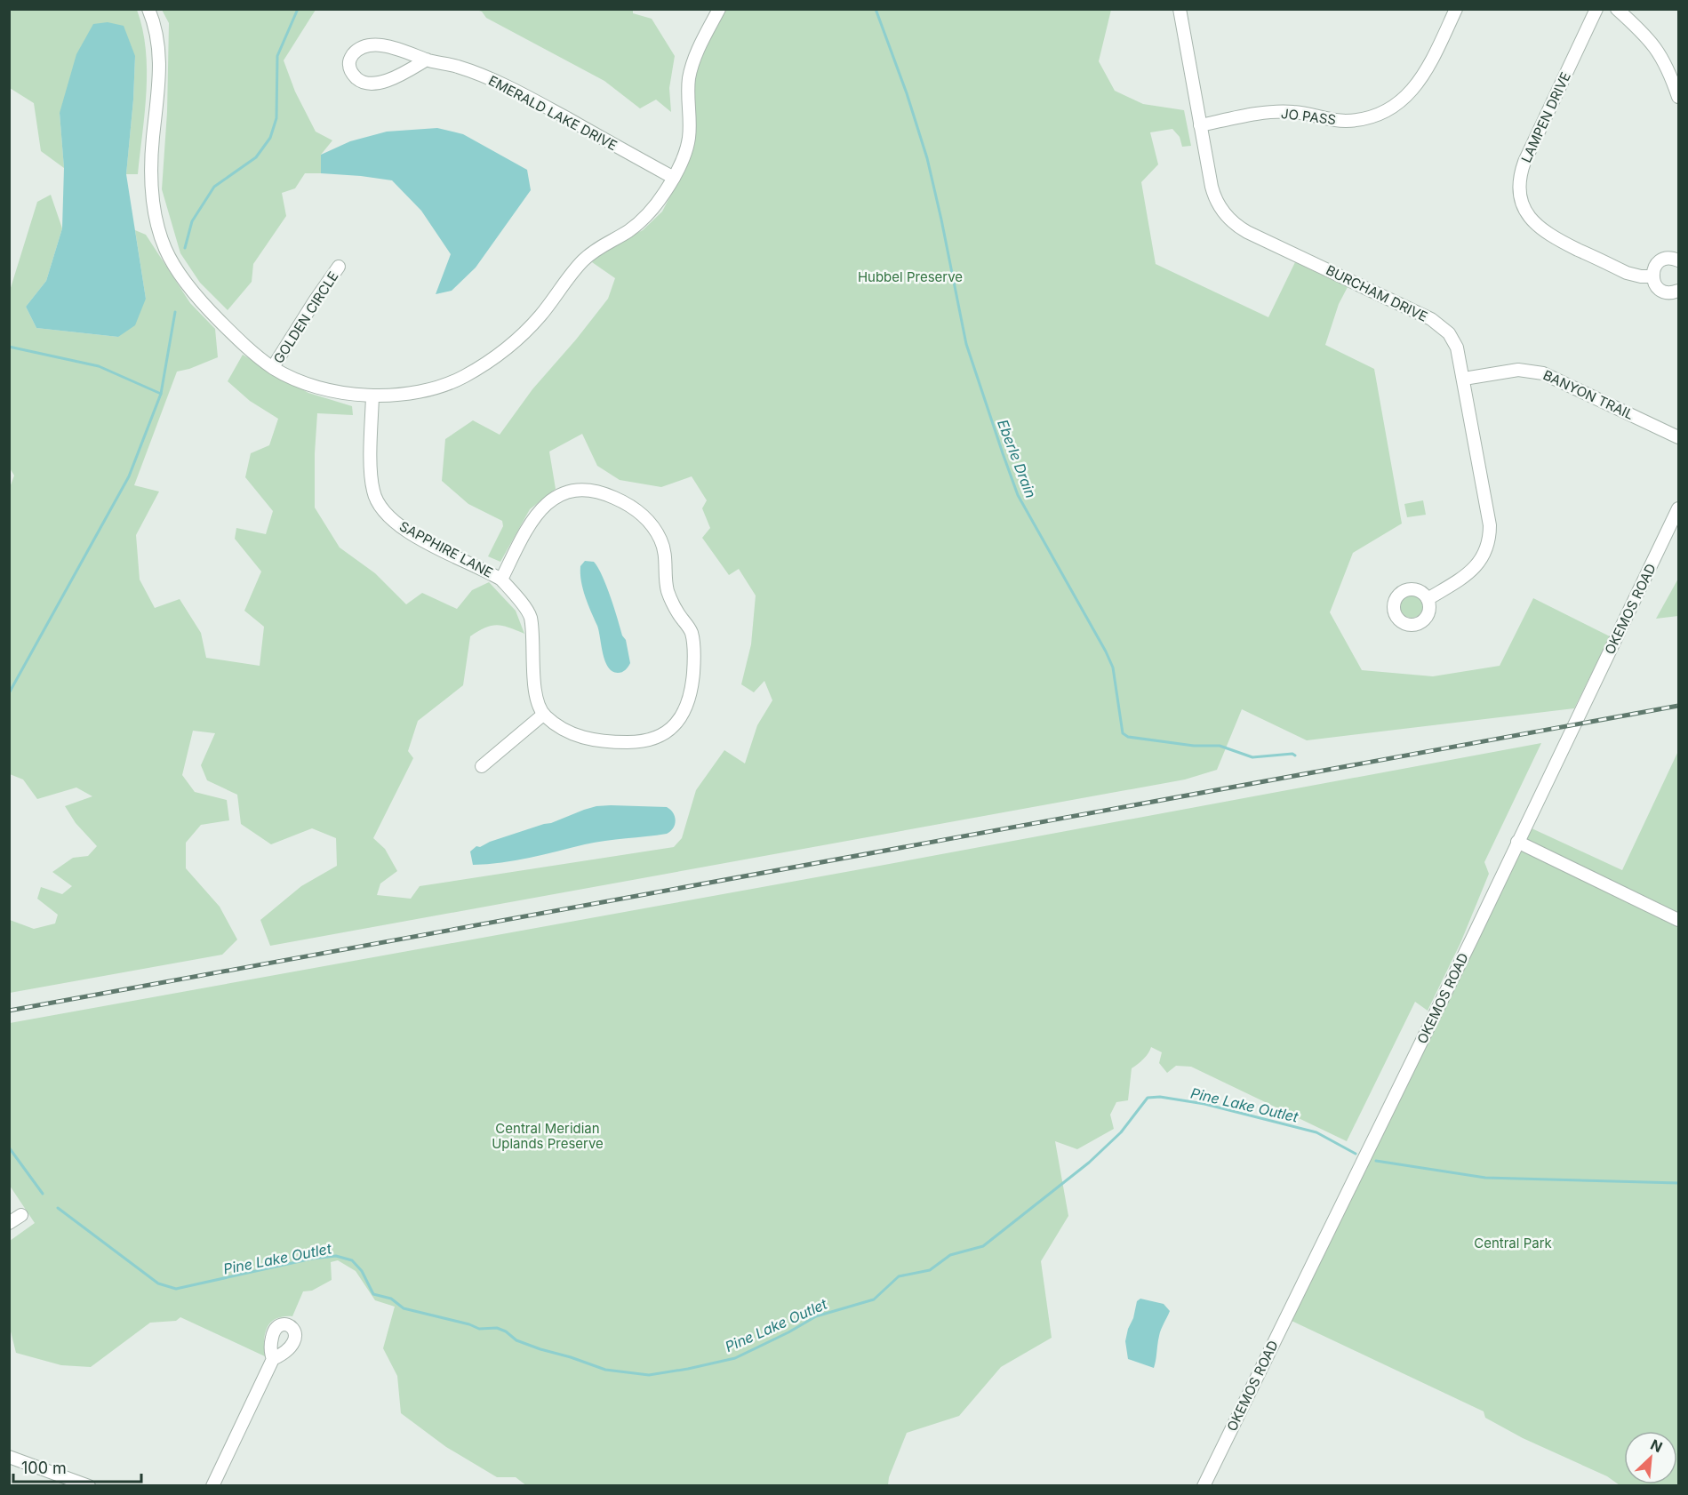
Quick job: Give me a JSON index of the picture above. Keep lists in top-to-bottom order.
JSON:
{
  "streets": {
    "street": [
      "EMERALD LAKE DRIVE",
      "JO PASS",
      "LAMPEN DRIVE",
      "BURCHAM DRIVE",
      "GOLDEN CIRCLE",
      "BANYON TRAIL",
      "SAPPHIRE LANE",
      "OKEMOS ROAD"
    ]
  },
  "crossings": [
    ["JO PASS", "BURCHAM DRIVE"],
    ["BURCHAM DRIVE", "BANYON TRAIL"]
  ],
  "water": ["Eberle Drain", "Pine Lake Outlet"],
  "parks": ["Hubbel Preserve", "Central Meridian Uplands Preserve", "Central Park"],
  "scale_bar": "100 m",
  "north": "top right"
}
